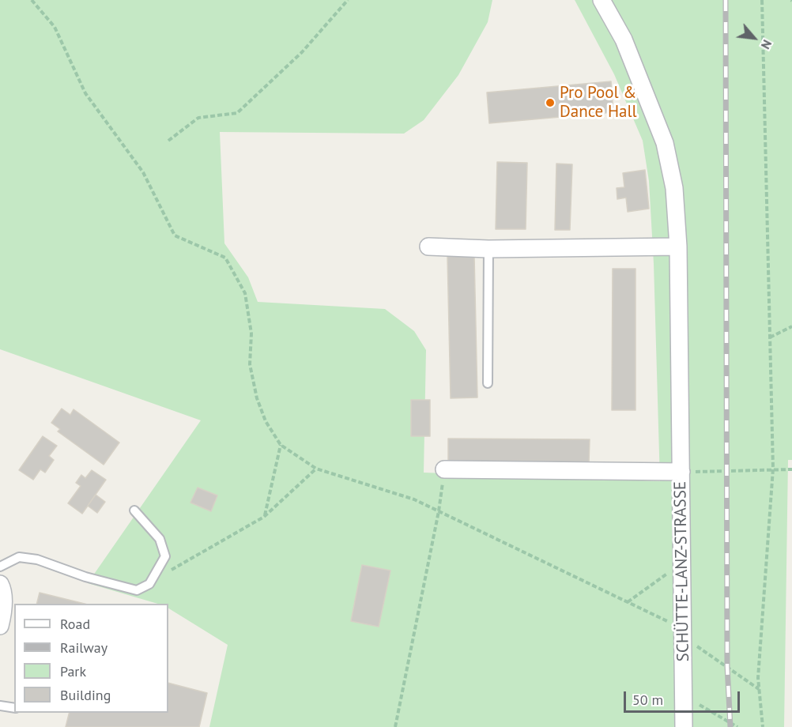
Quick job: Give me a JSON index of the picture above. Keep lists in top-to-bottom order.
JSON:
{
  "streets": {
    "street": ["SCHÜTTE-LANZ-STRASSE"]
  },
  "places": ["Pro Pool & Dance Hall"],
  "legend": [
    "Road",
    "Railway",
    "Park",
    "Building"
  ],
  "scale_bar": "50 m",
  "north": "bottom right"
}
